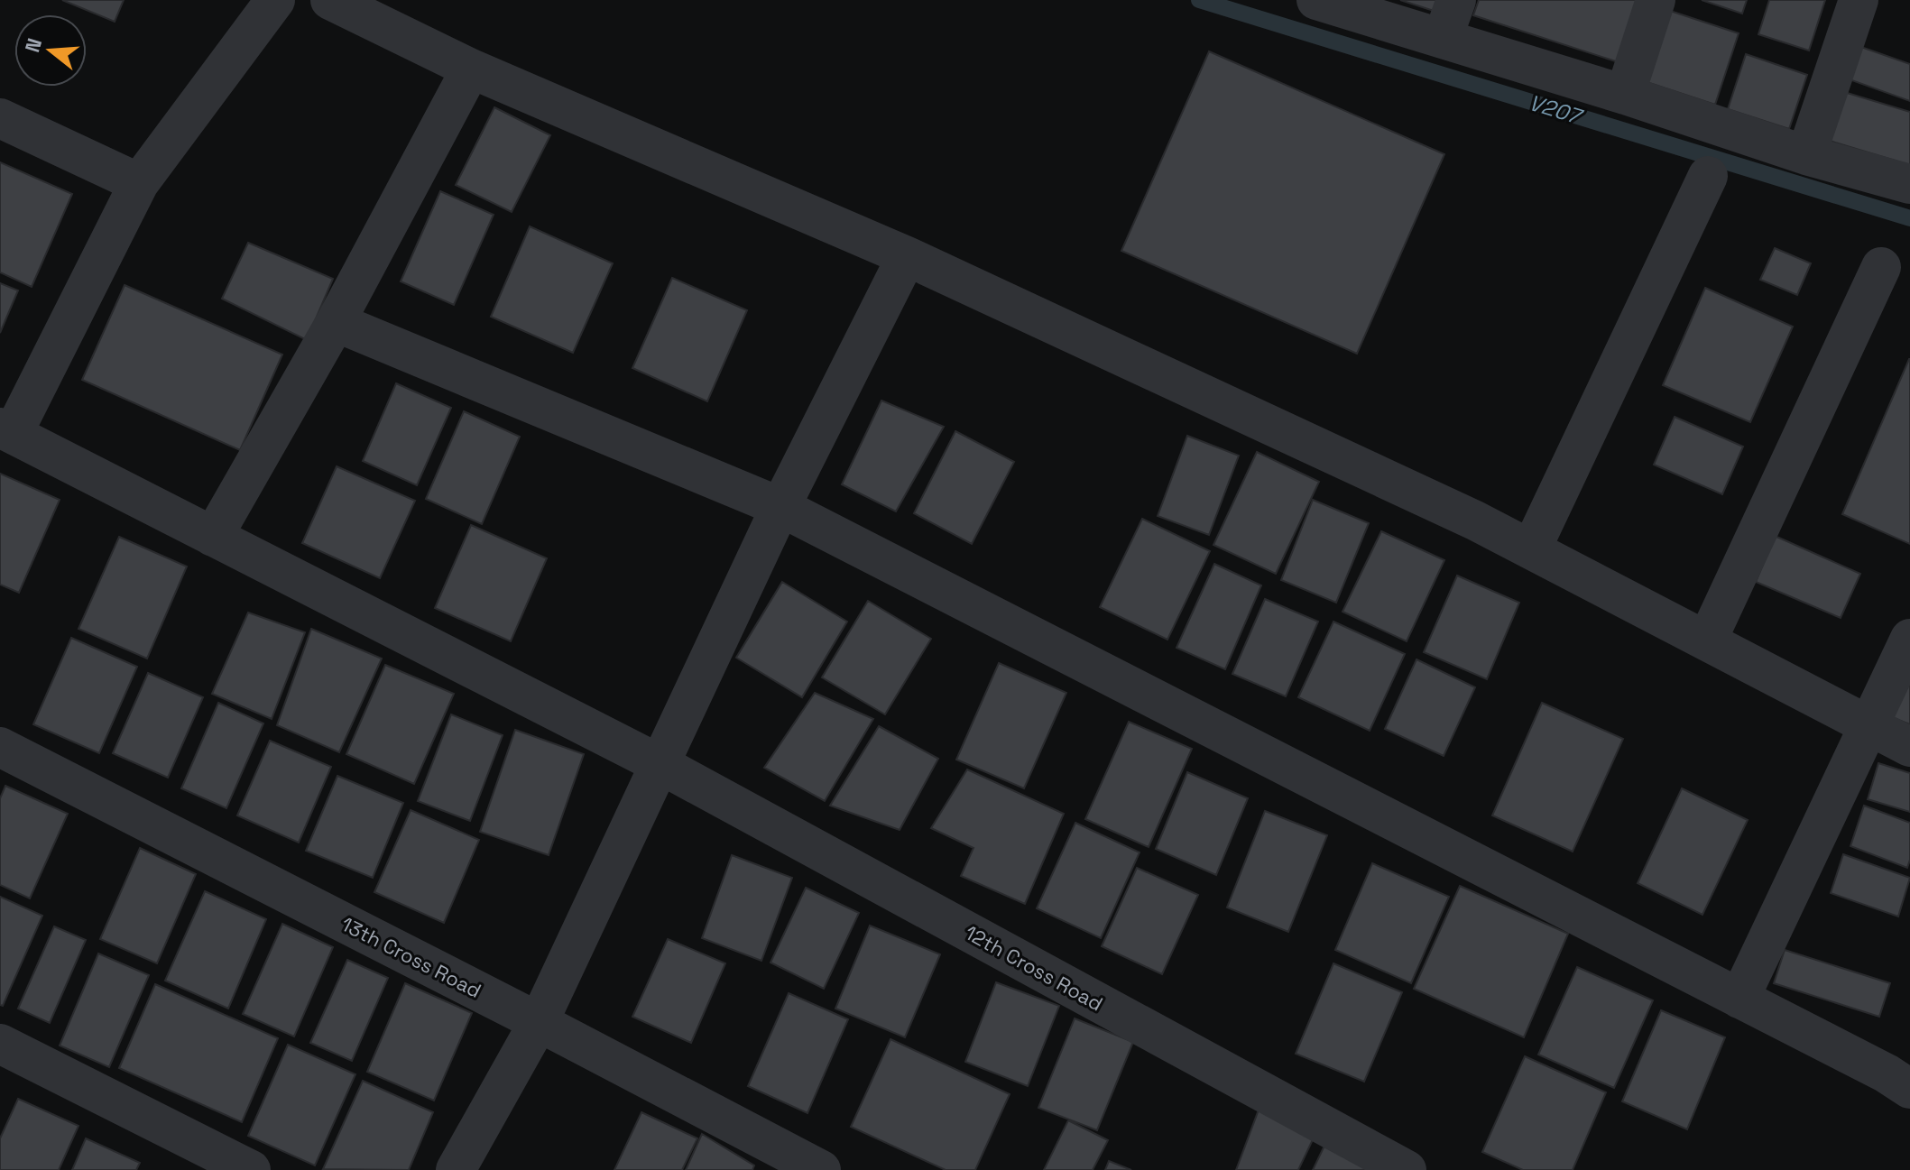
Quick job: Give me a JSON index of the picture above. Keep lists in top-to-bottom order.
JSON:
{
  "streets": {
    "street": ["13th Cross Road", "12th Cross Road"]
  },
  "water": ["V207"],
  "north": "left"
}
